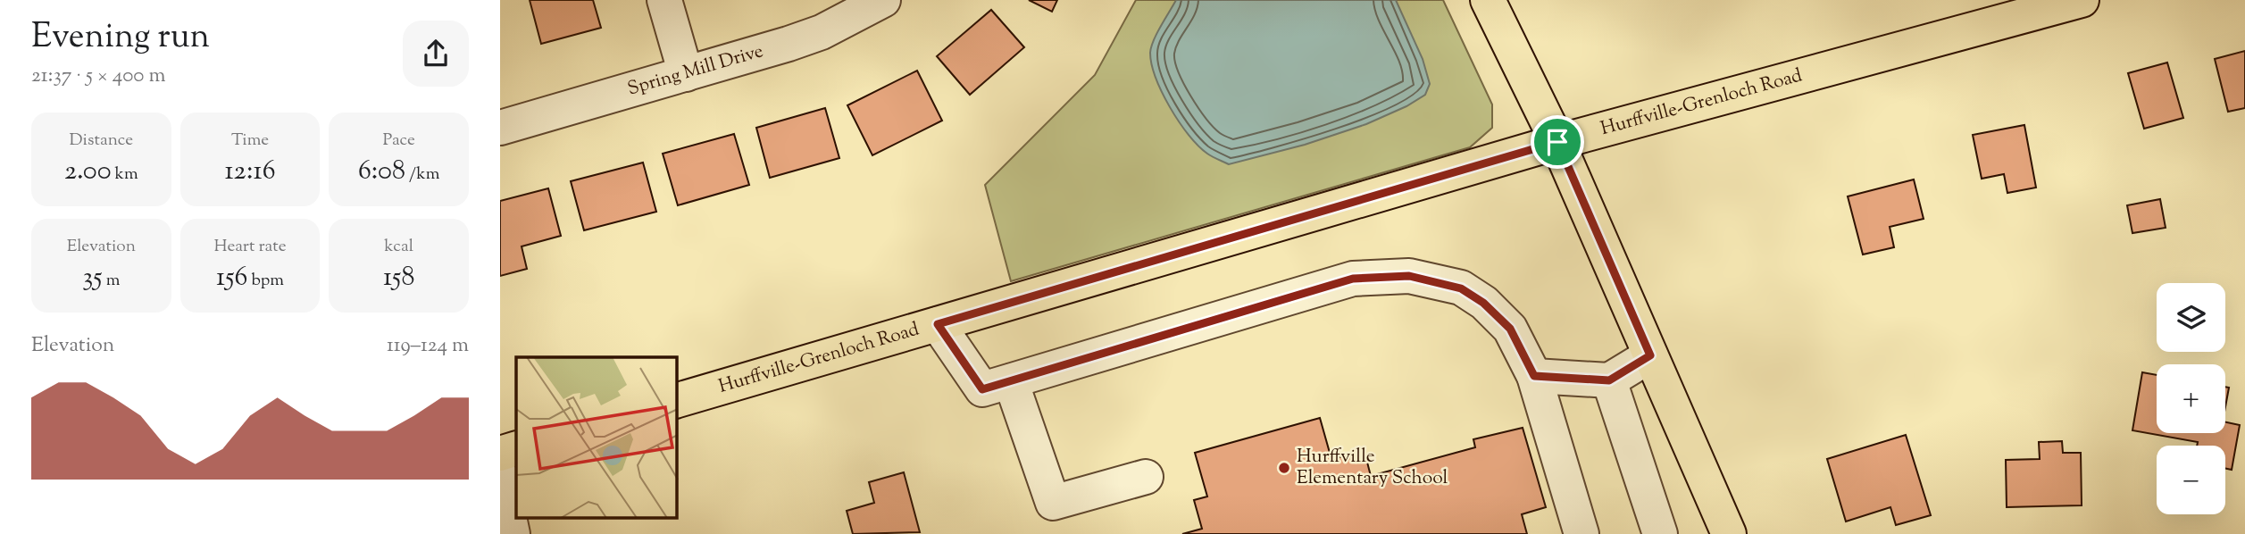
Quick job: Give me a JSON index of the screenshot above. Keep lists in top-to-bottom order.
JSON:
{
  "streets": {
    "main road": ["Hurffville-Grenloch Road"],
    "street": ["Spring Mill Drive"]
  },
  "places": ["Hurffville Elementary School"],
  "page": {
    "heading": ["Evening run", "21:37 · 5 × 400 m"],
    "stats": [
      ["Distance", "2.00 km"],
      ["Time", "12:16"],
      ["Pace", "6:08 /km"],
      ["Elevation", "35 m"],
      ["Heart rate", "156 bpm"],
      ["kcal", "158"]
    ],
    "map_buttons": ["+", "−"],
    "chart": ["Elevation", "119–124 m"]
  }
}
